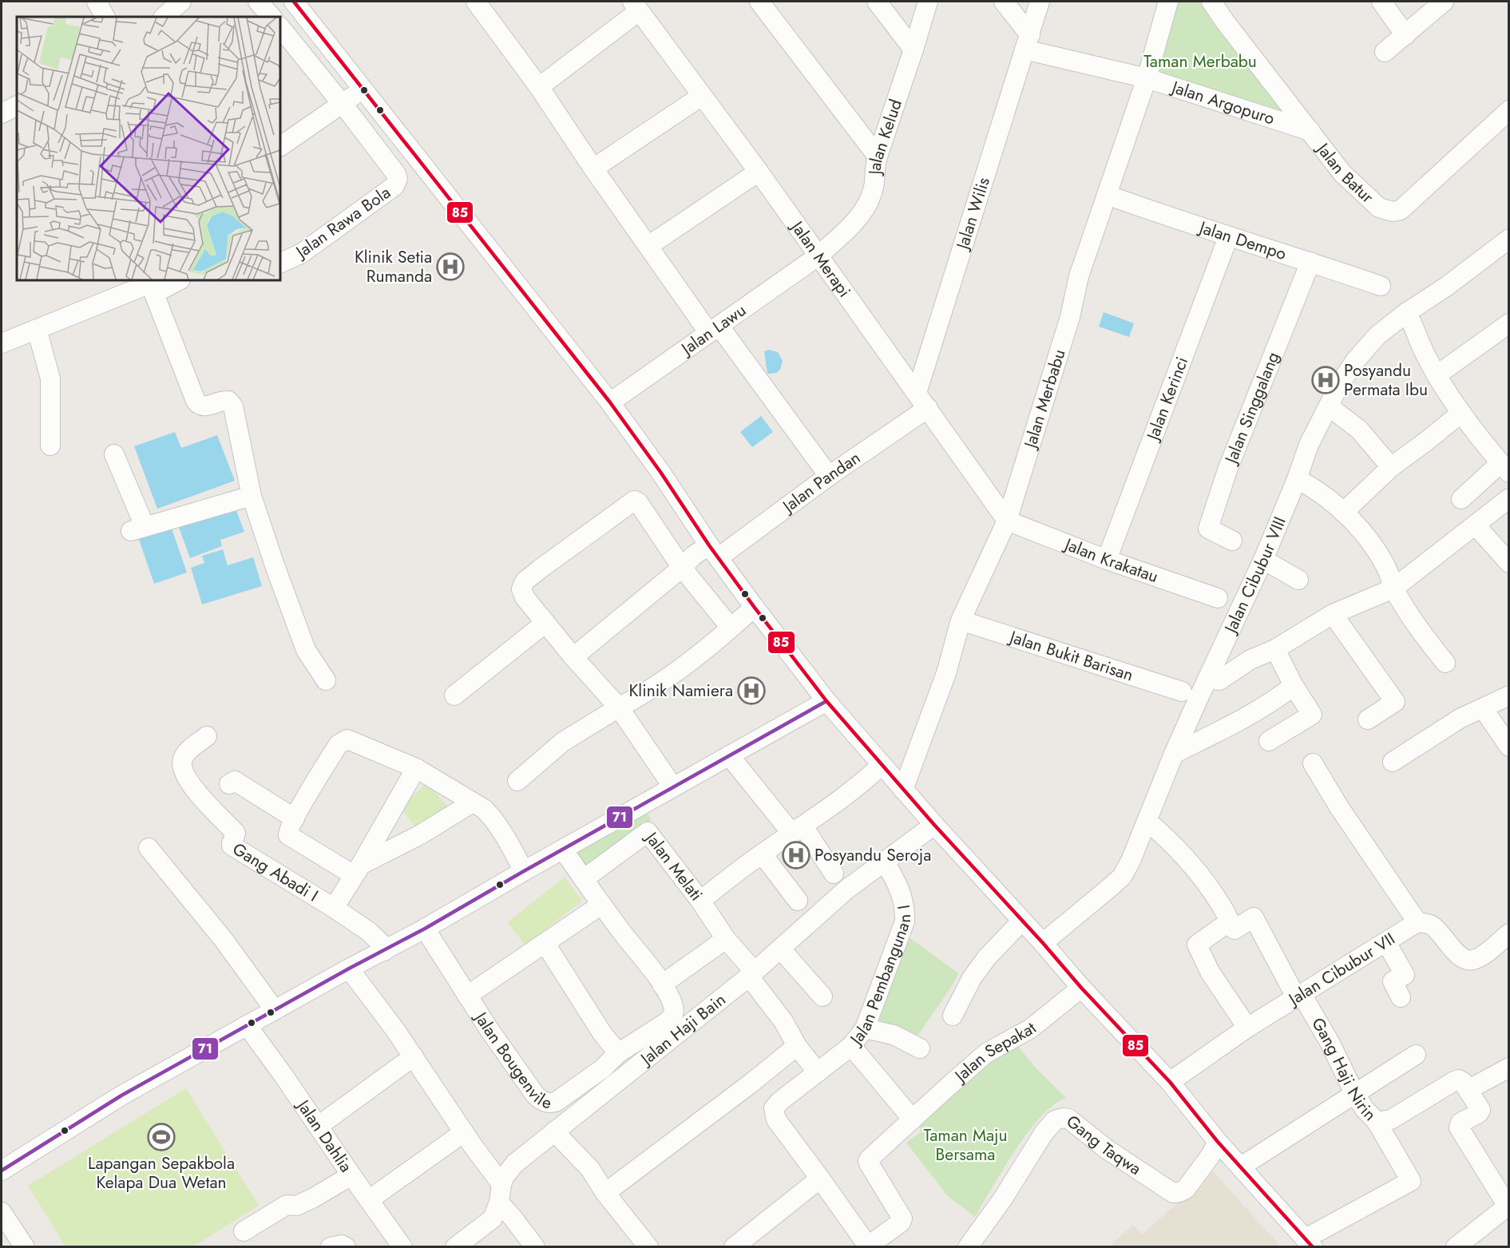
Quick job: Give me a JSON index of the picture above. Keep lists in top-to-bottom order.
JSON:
{
  "streets": {
    "street": [
      "Jalan Argopuro",
      "Jalan Kelud",
      "Jalan Batur",
      "Jalan Wilis",
      "Jalan Rawa Bola",
      "Jalan Dempo",
      "Jalan Merapi",
      "Jalan Lawu",
      "Jalan Merbabu",
      "Jalan Kerinci",
      "Jalan Singgalang",
      "Jalan Pandan",
      "Jalan Krakatau",
      "Jalan Cibubur VIII",
      "Jalan Bukit Barisan",
      "Jalan Melati",
      "Gang Abadi I",
      "Jalan Cibubur VII",
      "Jalan Pembangunan I",
      "Jalan Haji Bain",
      "Jalan Sepakat",
      "Jalan Bougenvile",
      "Gang Haji Nirin",
      "Jalan Dahlia",
      "Gang Taqwa"
    ]
  },
  "crossings": [
    ["Jalan Argopuro", "Jalan Batur"],
    ["Jalan Argopuro", "Jalan Wilis"],
    ["Jalan Argopuro", "Jalan Merbabu"],
    ["Jalan Kelud", "Jalan Merapi"],
    ["Jalan Kelud", "Jalan Lawu"],
    ["Jalan Wilis", "Jalan Merapi"],
    ["Jalan Wilis", "Jalan Pandan"],
    ["Jalan Dempo", "Jalan Merbabu"],
    ["Jalan Dempo", "Jalan Kerinci"],
    ["Jalan Dempo", "Jalan Singgalang"],
    ["Jalan Merapi", "Jalan Lawu"],
    ["Jalan Merapi", "Jalan Merbabu"],
    ["Jalan Merapi", "Jalan Pandan"],
    ["Jalan Merapi", "Jalan Krakatau"],
    ["Jalan Merbabu", "Jalan Krakatau"],
    ["Jalan Merbabu", "Jalan Bukit Barisan"],
    ["Jalan Kerinci", "Jalan Krakatau"],
    ["Jalan Melati", "Jalan Haji Bain"],
    ["Jalan Cibubur VII", "Gang Haji Nirin"],
    ["Jalan Pembangunan I", "Jalan Haji Bain"]
  ],
  "parks": ["Taman Merbabu", "Taman Maju Bersama"],
  "places": {
    "hospital": [
      "Klinik Setia Rumanda",
      "Posyandu Permata Ibu",
      "Klinik Namiera",
      "Posyandu Seroja"
    ],
    "sports": ["Lapangan Sepakbola Kelapa Dua Wetan"]
  },
  "lines": ["transit line 85", "transit line 71"]
}
